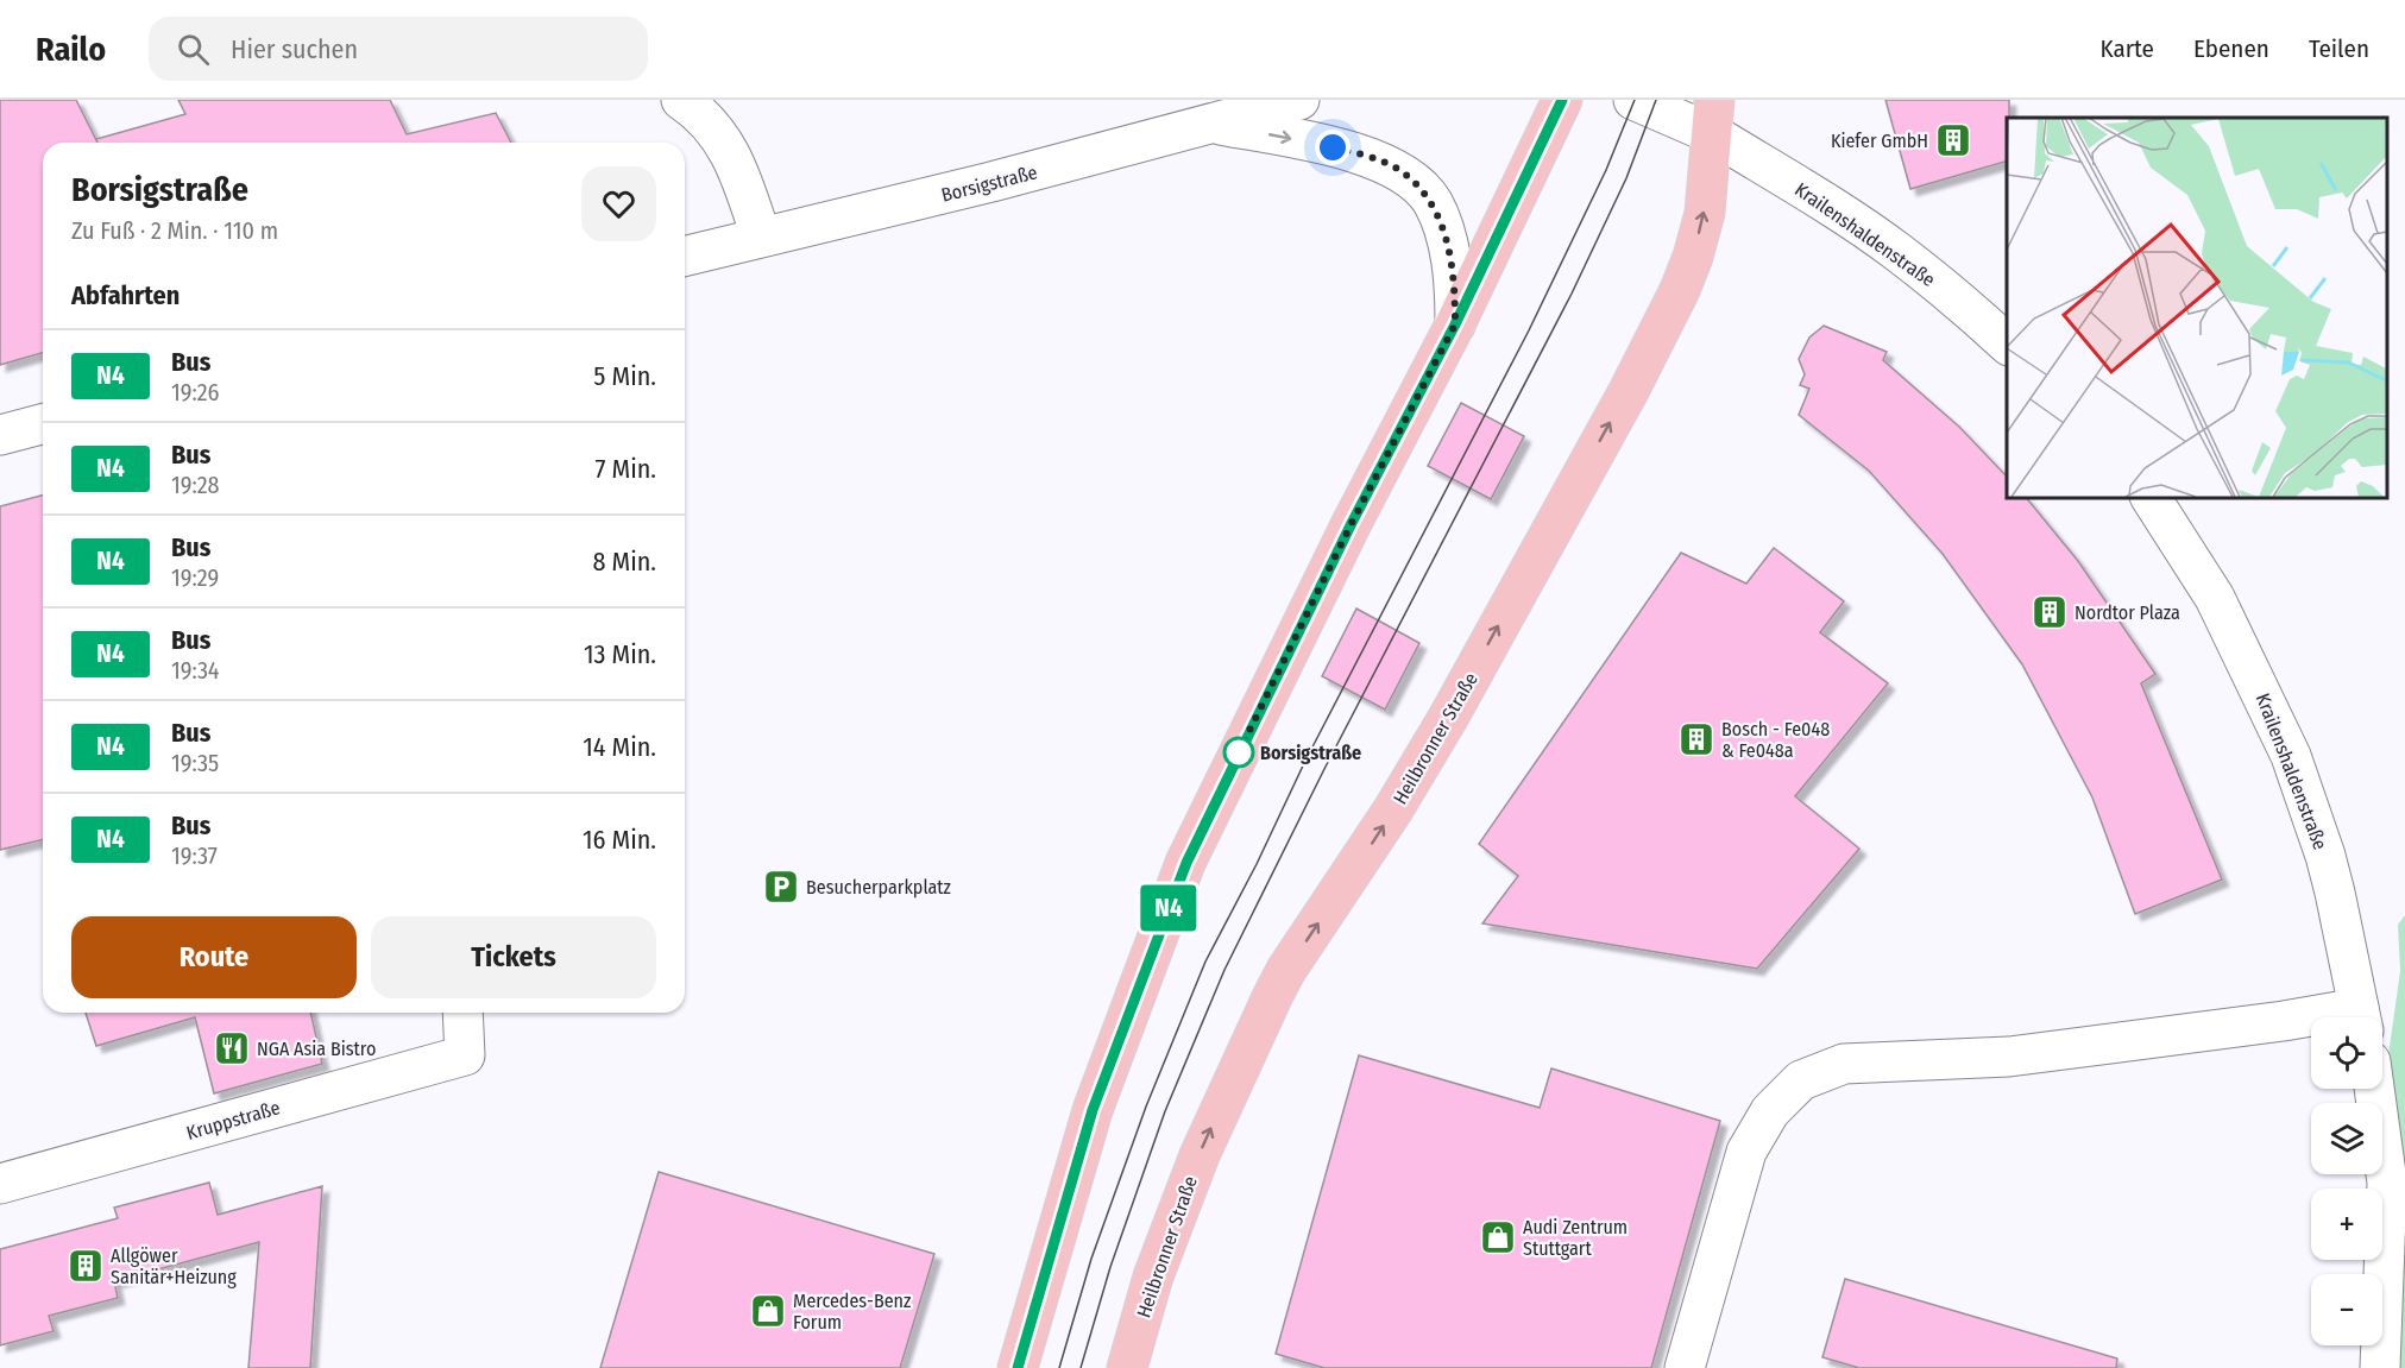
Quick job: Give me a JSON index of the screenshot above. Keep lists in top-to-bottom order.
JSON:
{
  "streets": {
    "main road": ["Heilbronner Straße"],
    "street": ["Borsigstraße", "Krailenshaldenstraße", "Kruppstraße"]
  },
  "crossings": [
    ["Krailenshaldenstraße", "Heilbronner Straße"]
  ],
  "places": {
    "building": [
      "Kiefer GmbH",
      "Nordtor Plaza",
      "Bosch - Fe048 & Fe048a",
      "Allgöwer Sanitär+Heizung"
    ],
    "other": ["Borsigstraße"],
    "parking": ["Besucherparkplatz"],
    "restaurant": ["NGA Asia Bistro"],
    "shop": ["Audi Zentrum Stuttgart", "Mercedes-Benz Forum"]
  },
  "lines": ["bus line N4"],
  "page": {
    "header": "Railo",
    "search": "Hier suchen",
    "nav": ["Karte", "Ebenen", "Teilen"],
    "on_map": "N4",
    "heading": [
      ["Borsigstraße", "Zu Fuß · 2 Min. · 110 m"],
      "Abfahrten"
    ],
    "list": [
      {
        "mark": "N4",
        "name": "Bus",
        "note": "19:26",
        "value": "5 Min."
      },
      {
        "mark": "N4",
        "name": "Bus",
        "note": "19:28",
        "value": "7 Min."
      },
      {
        "mark": "N4",
        "name": "Bus",
        "note": "19:29",
        "value": "8 Min."
      },
      {
        "mark": "N4",
        "name": "Bus",
        "note": "19:34",
        "value": "13 Min."
      },
      {
        "mark": "N4",
        "name": "Bus",
        "note": "19:35",
        "value": "14 Min."
      },
      {
        "mark": "N4",
        "name": "Bus",
        "note": "19:37",
        "value": "16 Min."
      }
    ],
    "buttons": ["Route", "Tickets"],
    "map_buttons": ["+", "−"]
  }
}
